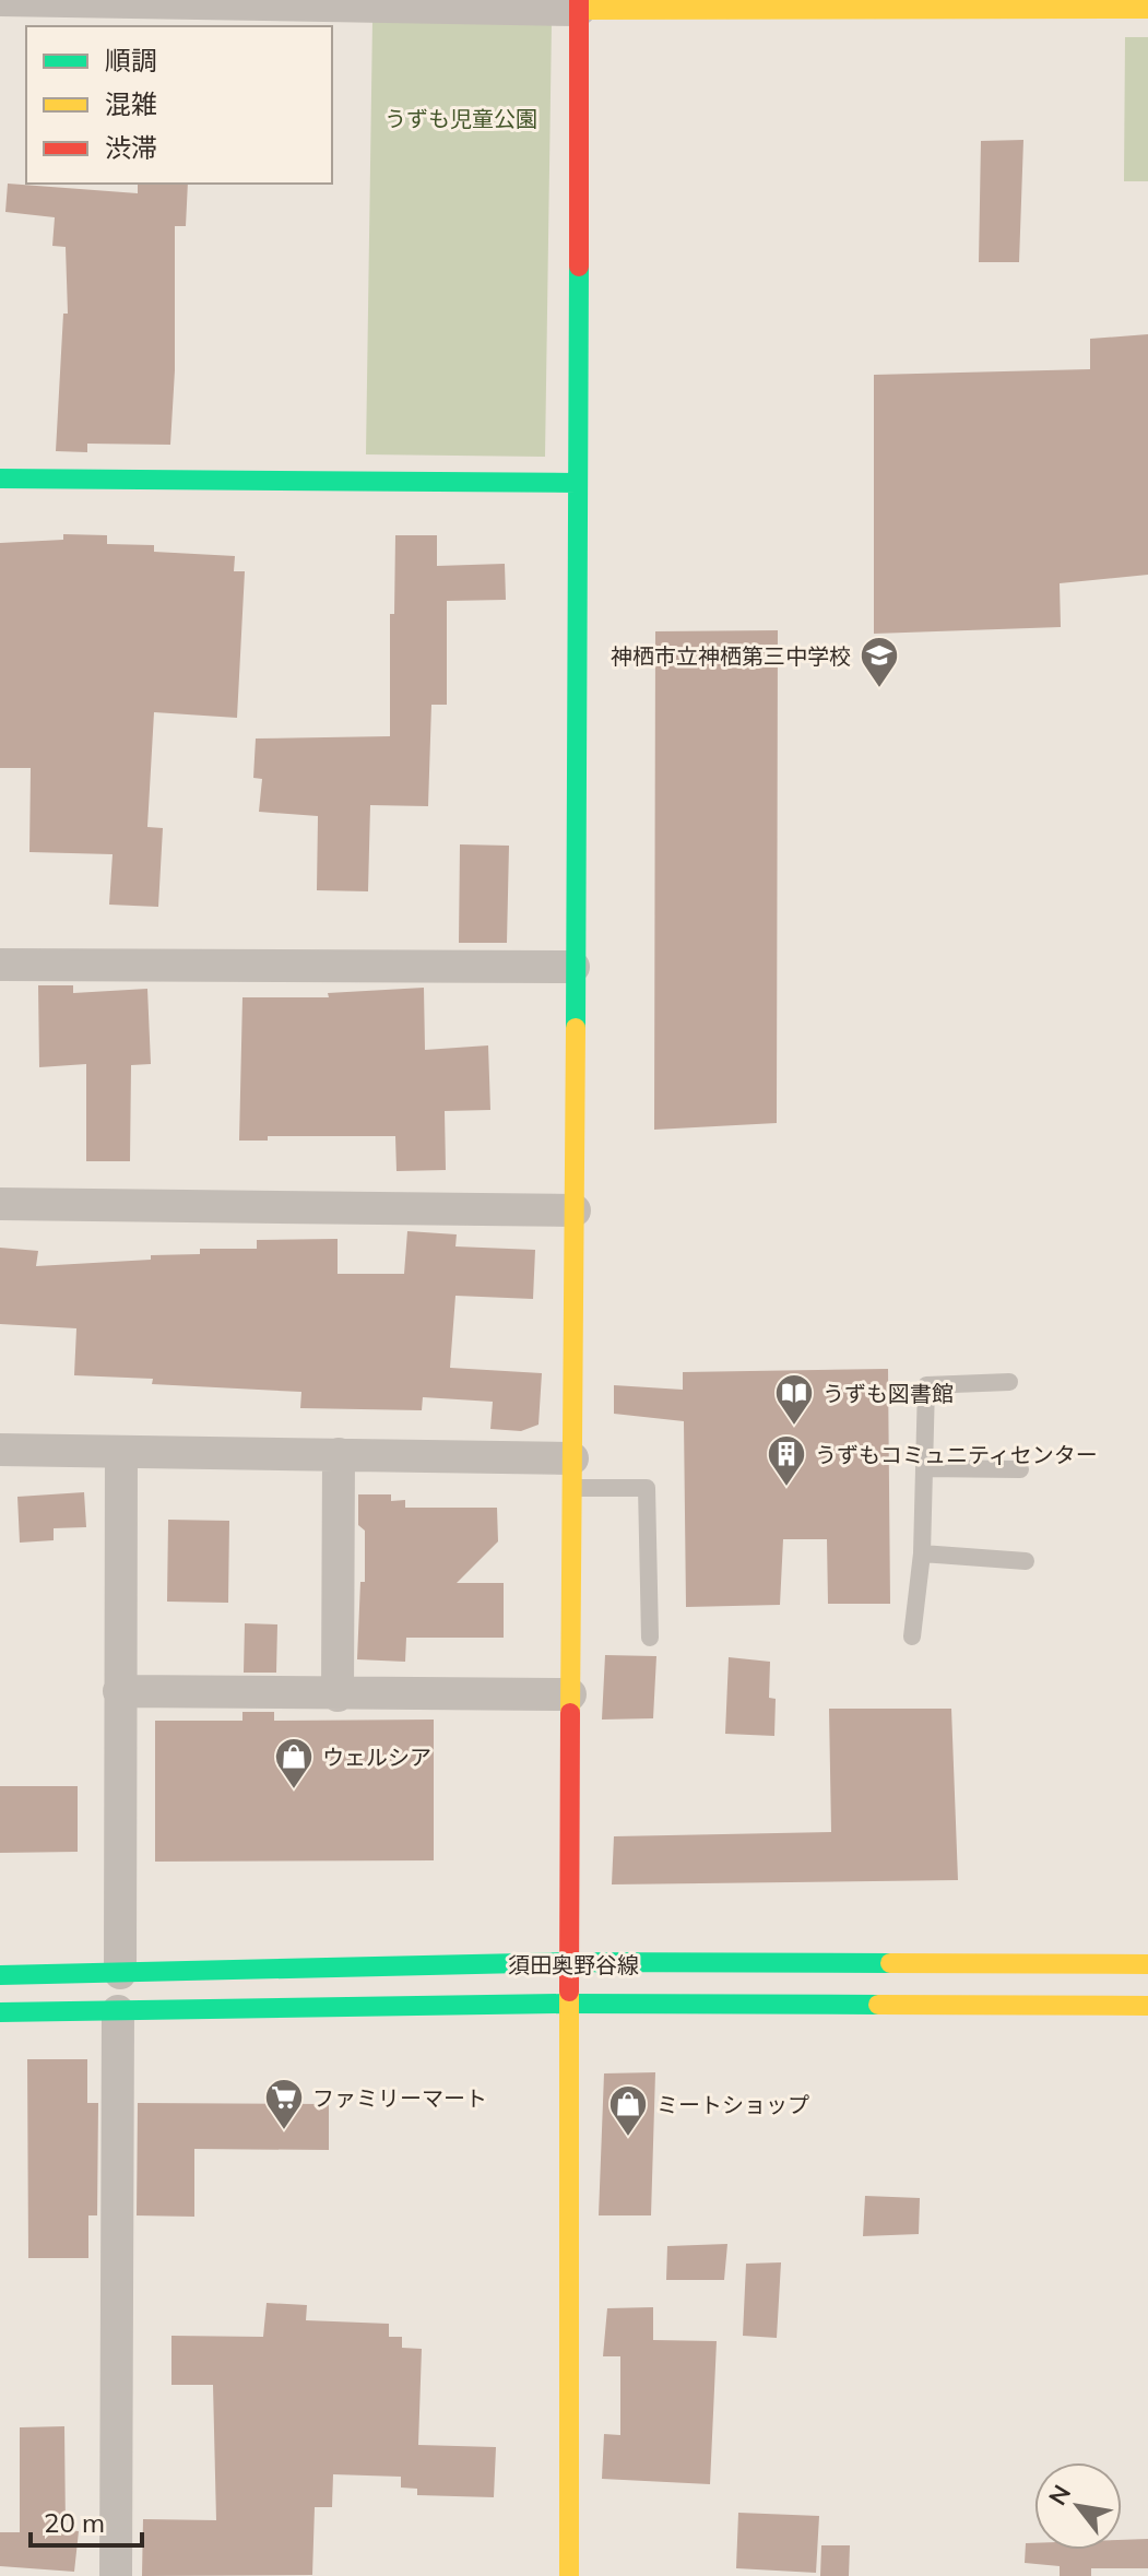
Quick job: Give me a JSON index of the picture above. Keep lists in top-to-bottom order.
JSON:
{
  "streets": {
    "street": ["須田奥野谷線"]
  },
  "parks": ["うずも児童公園"],
  "places": {
    "school or university": ["神栖市立神栖第三中学校"],
    "library": ["うずも図書館"],
    "building": ["うずもコミュニティセンター"],
    "shop": ["ウェルシア", "ミートショップ"],
    "supermarket": ["ファミリーマート"]
  },
  "legend": ["順調", "混雑", "渋滞"],
  "scale_bar": "20 m",
  "north": "top left"
}
